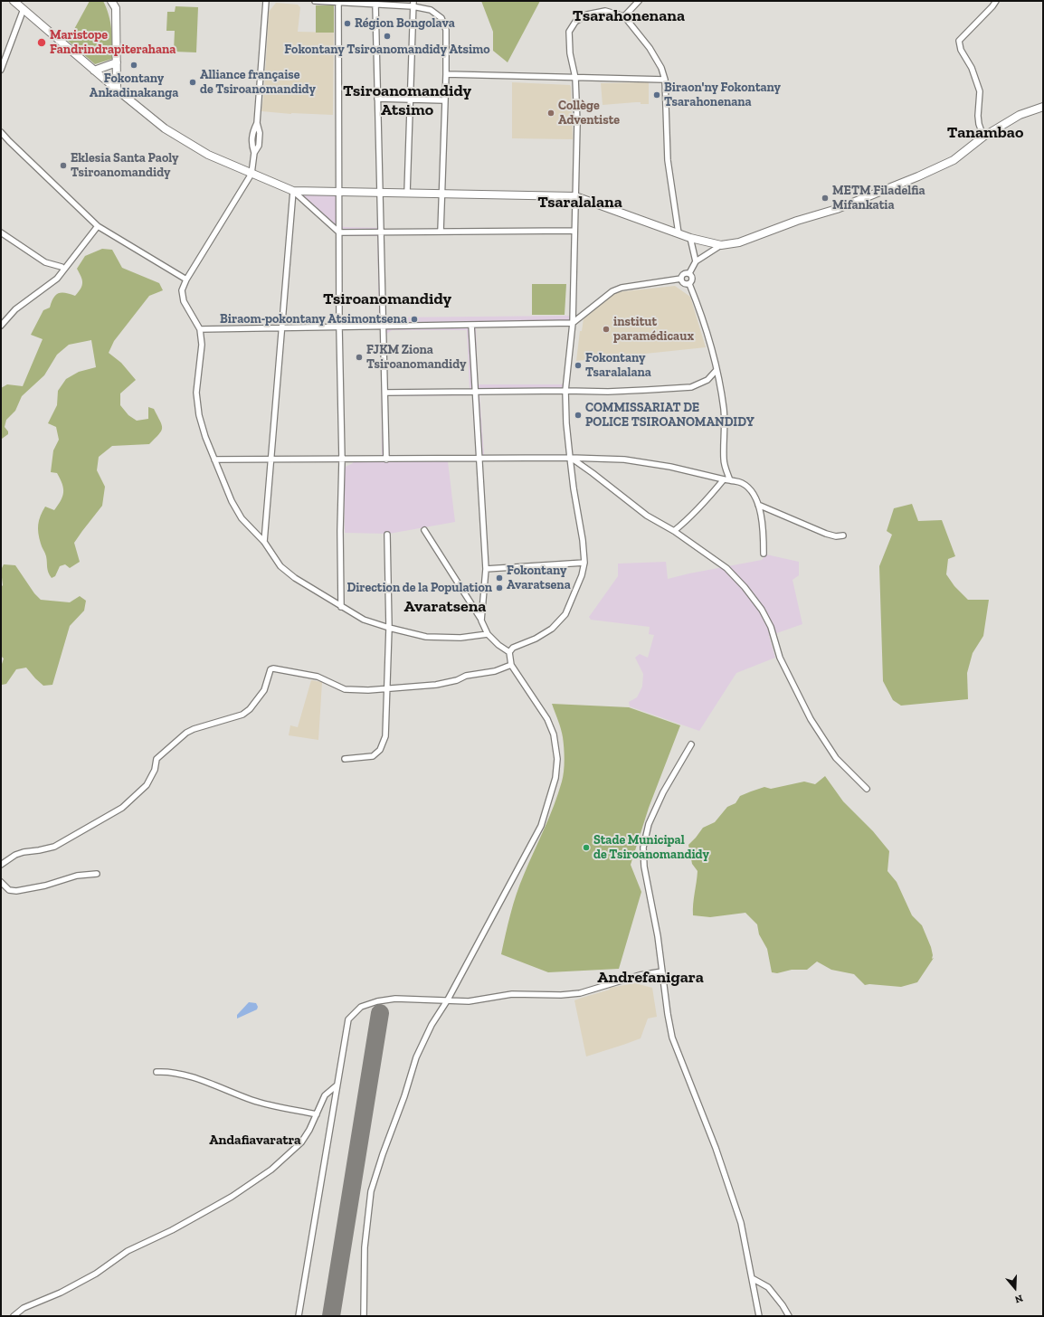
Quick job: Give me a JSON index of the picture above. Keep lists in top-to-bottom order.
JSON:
{
  "districts": [
    "Tsarahonenana",
    "Tsiroanomandidy Atsimo",
    "Tanambao",
    "Tsaralalana",
    "Tsiroanomandidy",
    "Avaratsena",
    "Andrefanigara",
    "Andafiavaratra"
  ],
  "places": [
    "Région Bongolava",
    "Fokontany Tsiroanomandidy Atsimo",
    "Maristope Fandrindrapiterahana",
    "Fokontany Ankadinakanga",
    "Alliance française de Tsiroanomandidy",
    "Biraon'ny Fokontany Tsarahonenana",
    "Collège Adventiste",
    "Eklesia Santa Paoly Tsiroanomandidy",
    "METM Filadelfia Mifankatia",
    "Biraom-pokontany Atsimontsena",
    "institut paramédicaux",
    "FJKM Ziona Tsiroanomandidy",
    "Fokontany Tsaralalana",
    "COMMISSARIAT DE POLICE TSIROANOMANDIDY",
    "Fokontany Avaratsena",
    "Direction de la Population",
    "Stade Municipal de Tsiroanomandidy"
  ],
  "north": "bottom"
}
